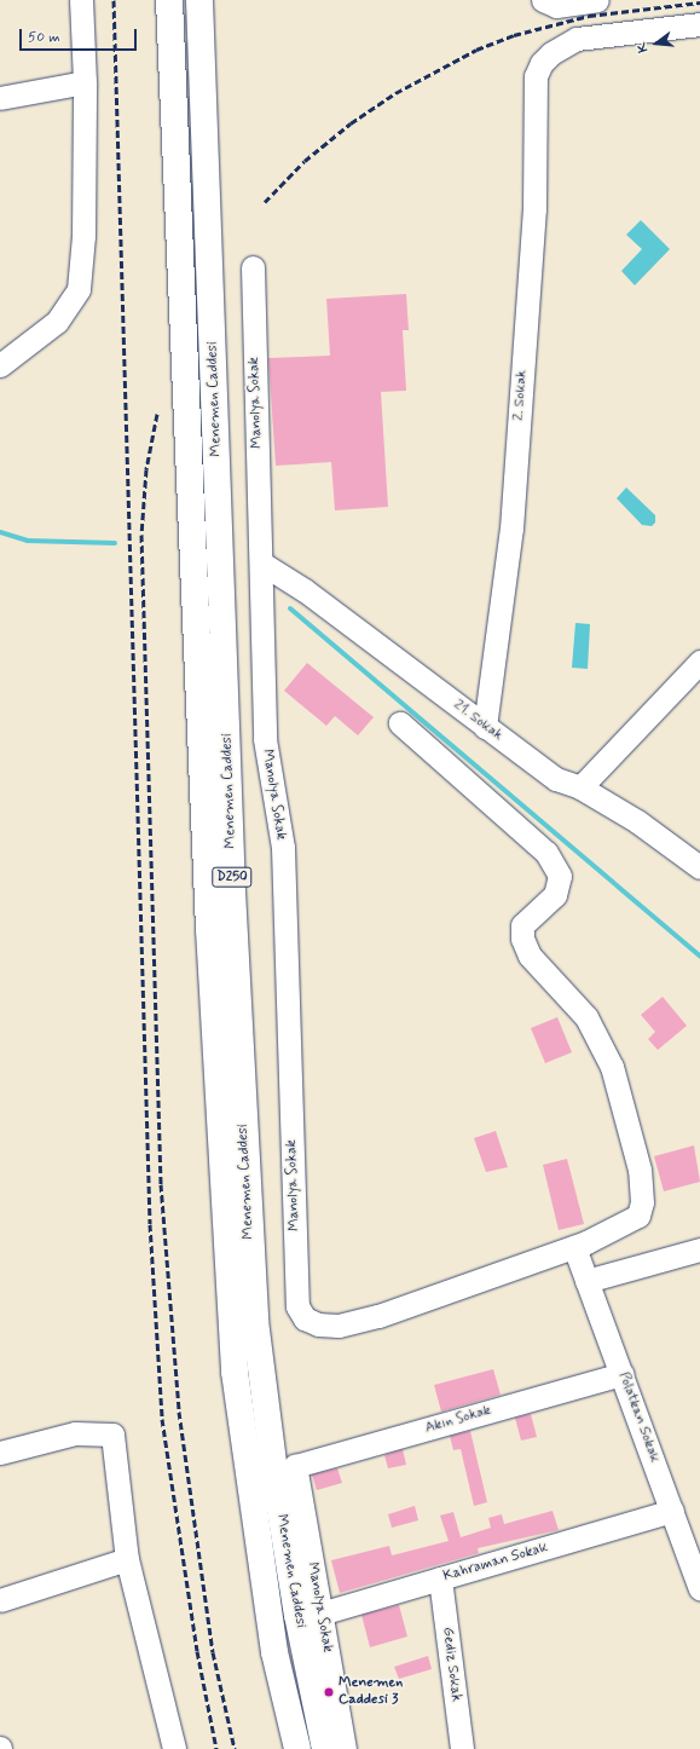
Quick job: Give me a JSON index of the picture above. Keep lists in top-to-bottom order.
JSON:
{
  "streets": {
    "highway": ["Menemen Caddesi", "D250"],
    "street": [
      "2. Sokak",
      "Manolya Sokak",
      "21. Sokak",
      "Polatkan Sokak",
      "Akın Sokak",
      "Kahraman Sokak",
      "Gediz Sokak"
    ]
  },
  "crossings": [
    ["2. Sokak", "21. Sokak"],
    ["Manolya Sokak", "21. Sokak"],
    ["Manolya Sokak", "Polatkan Sokak"],
    ["Manolya Sokak", "Akın Sokak"],
    ["Manolya Sokak", "Kahraman Sokak"],
    ["Polatkan Sokak", "Akın Sokak"],
    ["Polatkan Sokak", "Kahraman Sokak"],
    ["Kahraman Sokak", "Gediz Sokak"]
  ],
  "places": ["Menemen Caddesi 3"],
  "scale_bar": "50 m",
  "north": "left"
}
